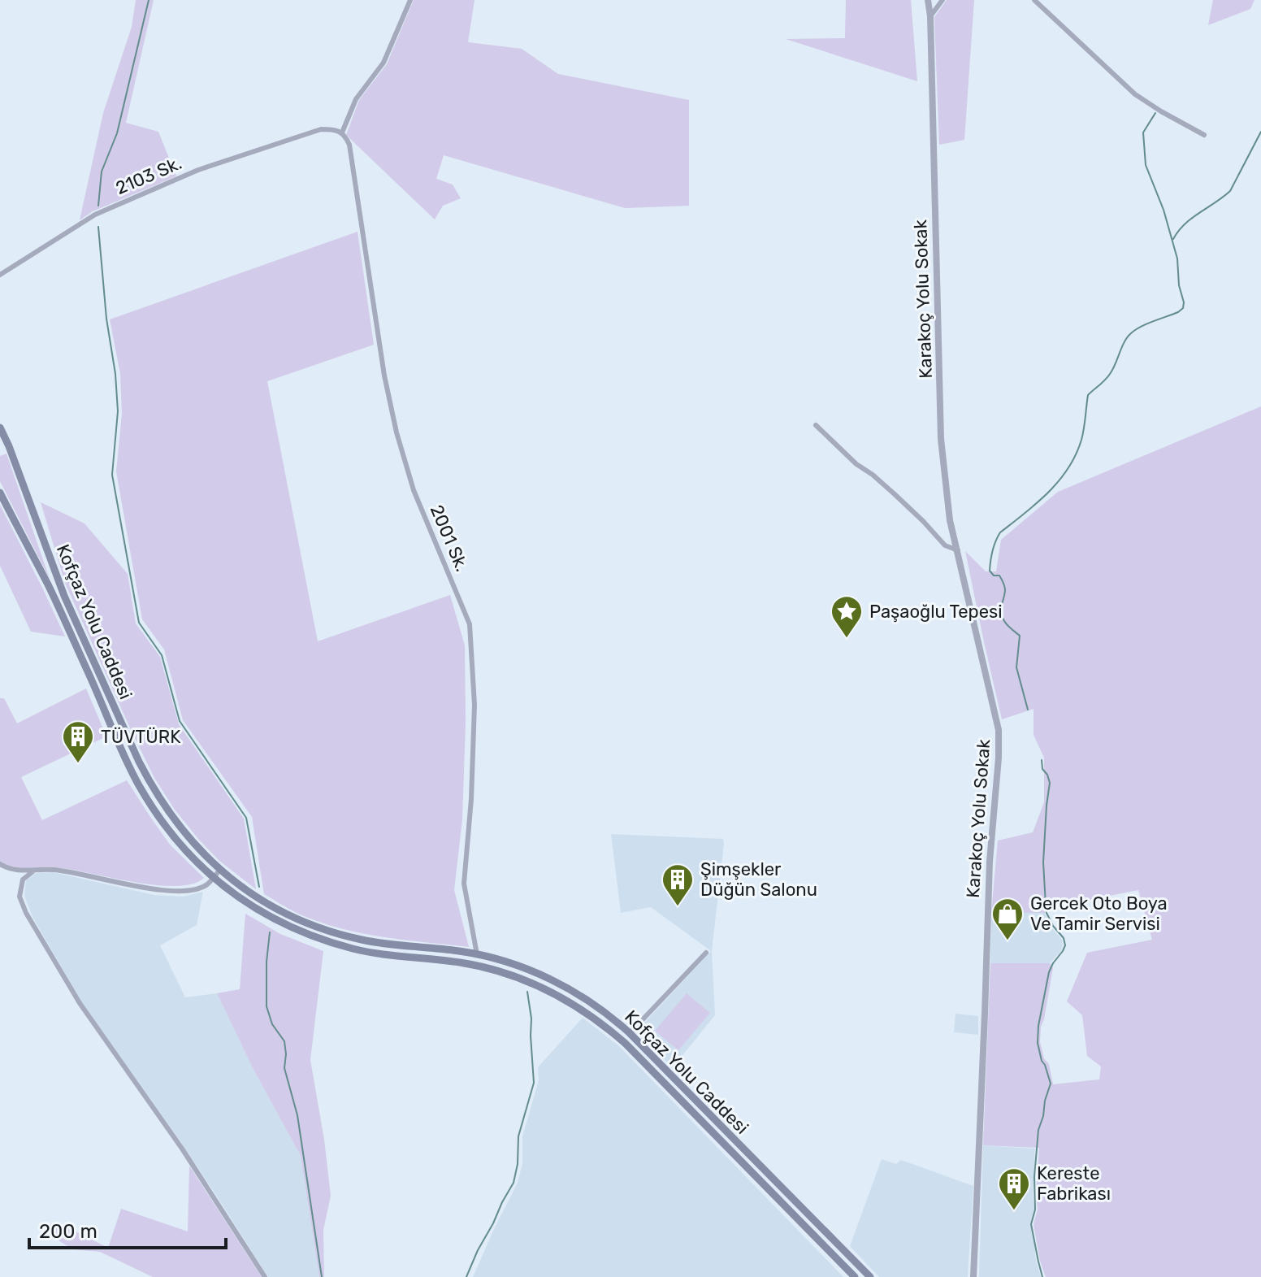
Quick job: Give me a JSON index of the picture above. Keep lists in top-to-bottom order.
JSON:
{
  "streets": {
    "main road": ["Kofçaz Yolu Caddesi"],
    "street": ["2103 Sk.", "Karakoç Yolu Sokak", "2001 Sk."]
  },
  "crossings": [
    ["2103 Sk.", "2001 Sk."],
    ["2001 Sk.", "Kofçaz Yolu Caddesi"]
  ],
  "places": {
    "place": ["Paşaoğlu Tepesi"],
    "building": ["TÜVTÜRK", "Şimşekler Düğün Salonu", "Kereste Fabrikası"],
    "shop": ["Gercek Oto Boya Ve Tamir Servisi"]
  },
  "scale_bar": "200 m"
}
